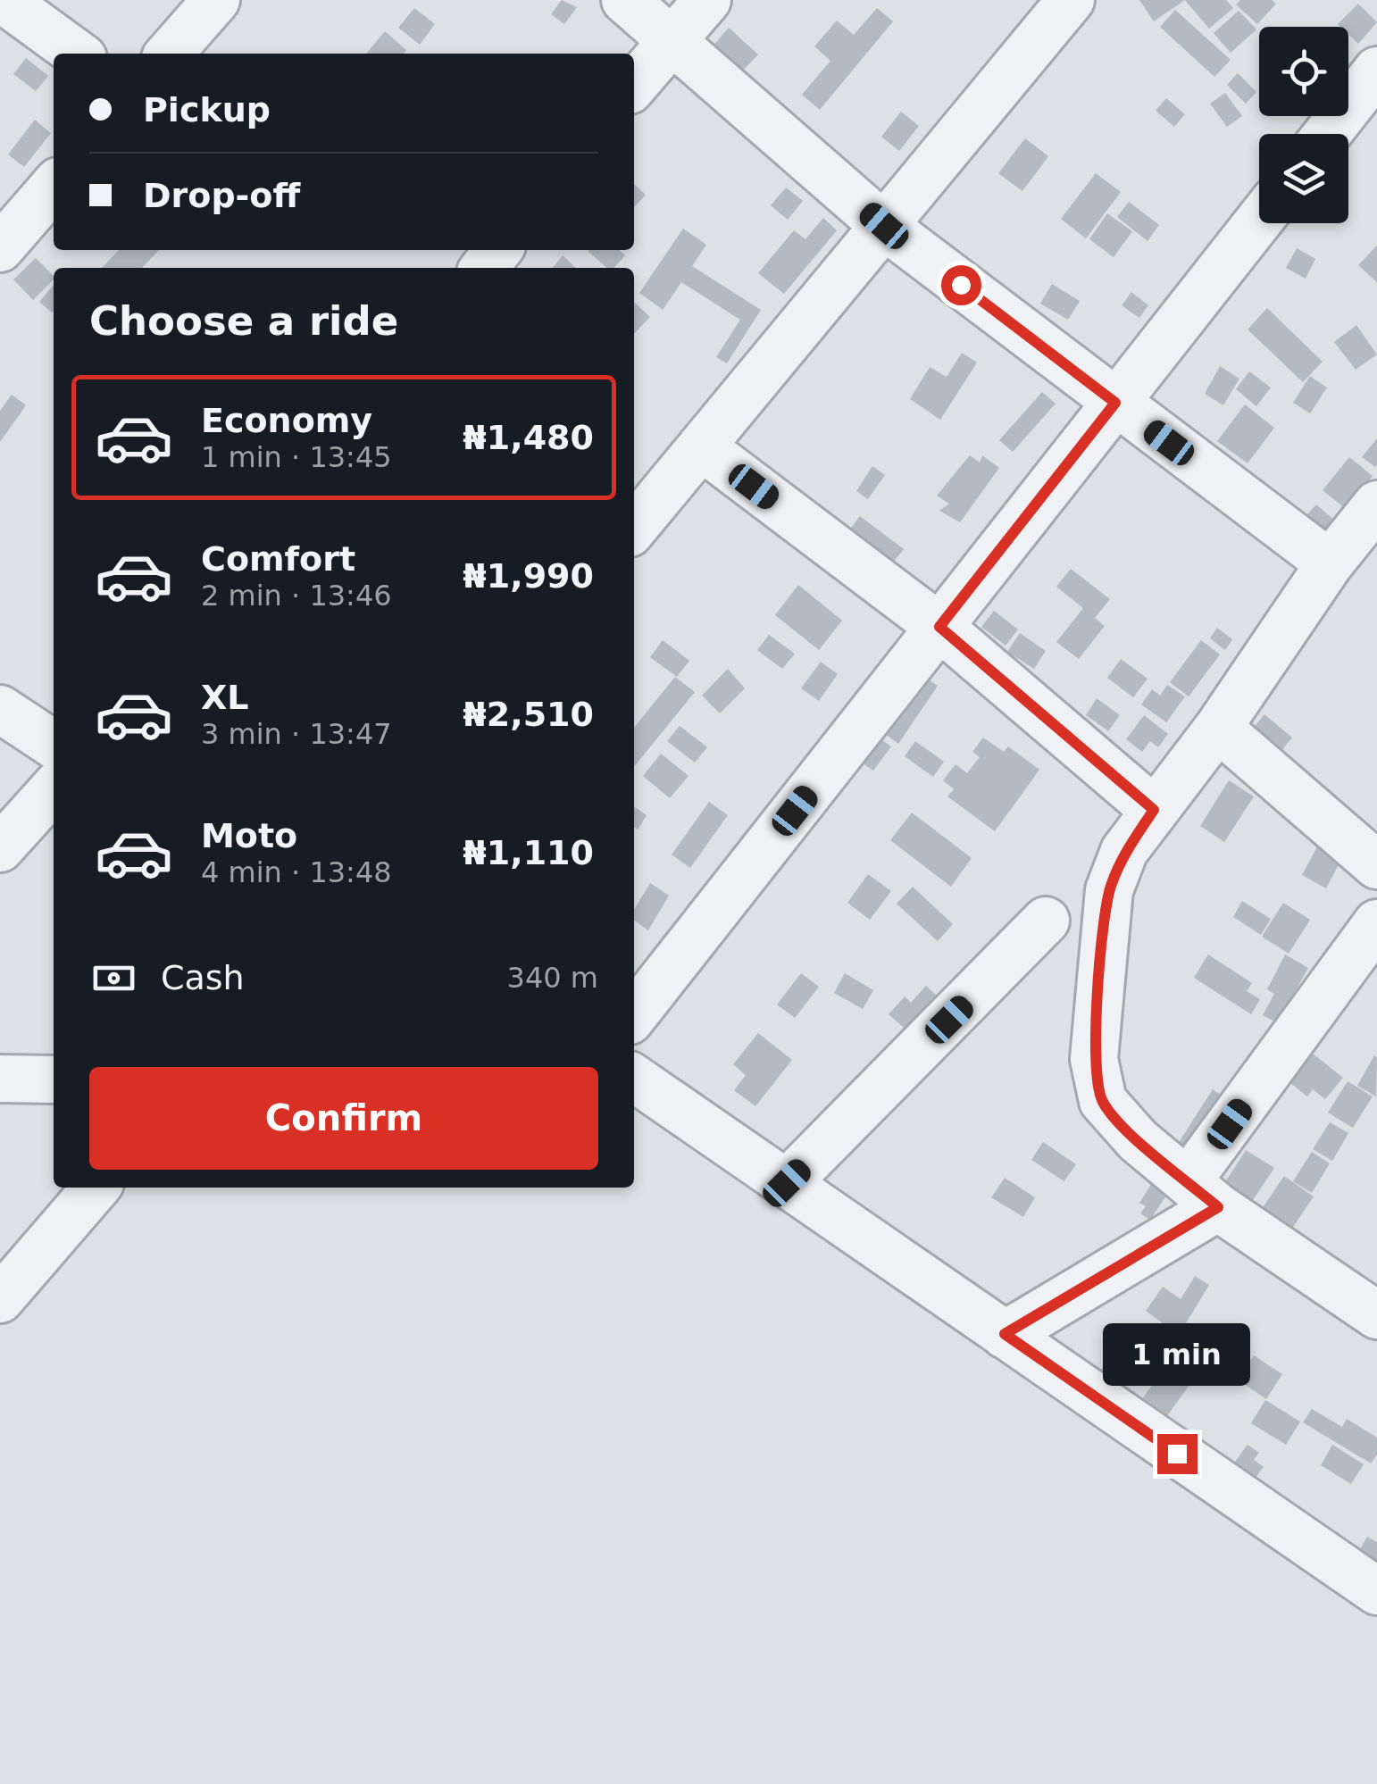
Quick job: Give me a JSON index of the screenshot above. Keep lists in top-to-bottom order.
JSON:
{
  "page": {
    "banner": ["Pickup", "Drop-off"],
    "heading": "Choose a ride",
    "list": [
      {
        "name": "Economy",
        "note": "1 min · 13:45",
        "value": "₦1,480"
      },
      {
        "name": "Comfort",
        "note": "2 min · 13:46",
        "value": "₦1,990"
      },
      {
        "name": "XL",
        "note": "3 min · 13:47",
        "value": "₦2,510"
      },
      {
        "name": "Moto",
        "note": "4 min · 13:48",
        "value": "₦1,110"
      }
    ],
    "pay": ["Cash", "340 m"],
    "buttons": "Confirm",
    "bubble": "1 min"
  }
}
